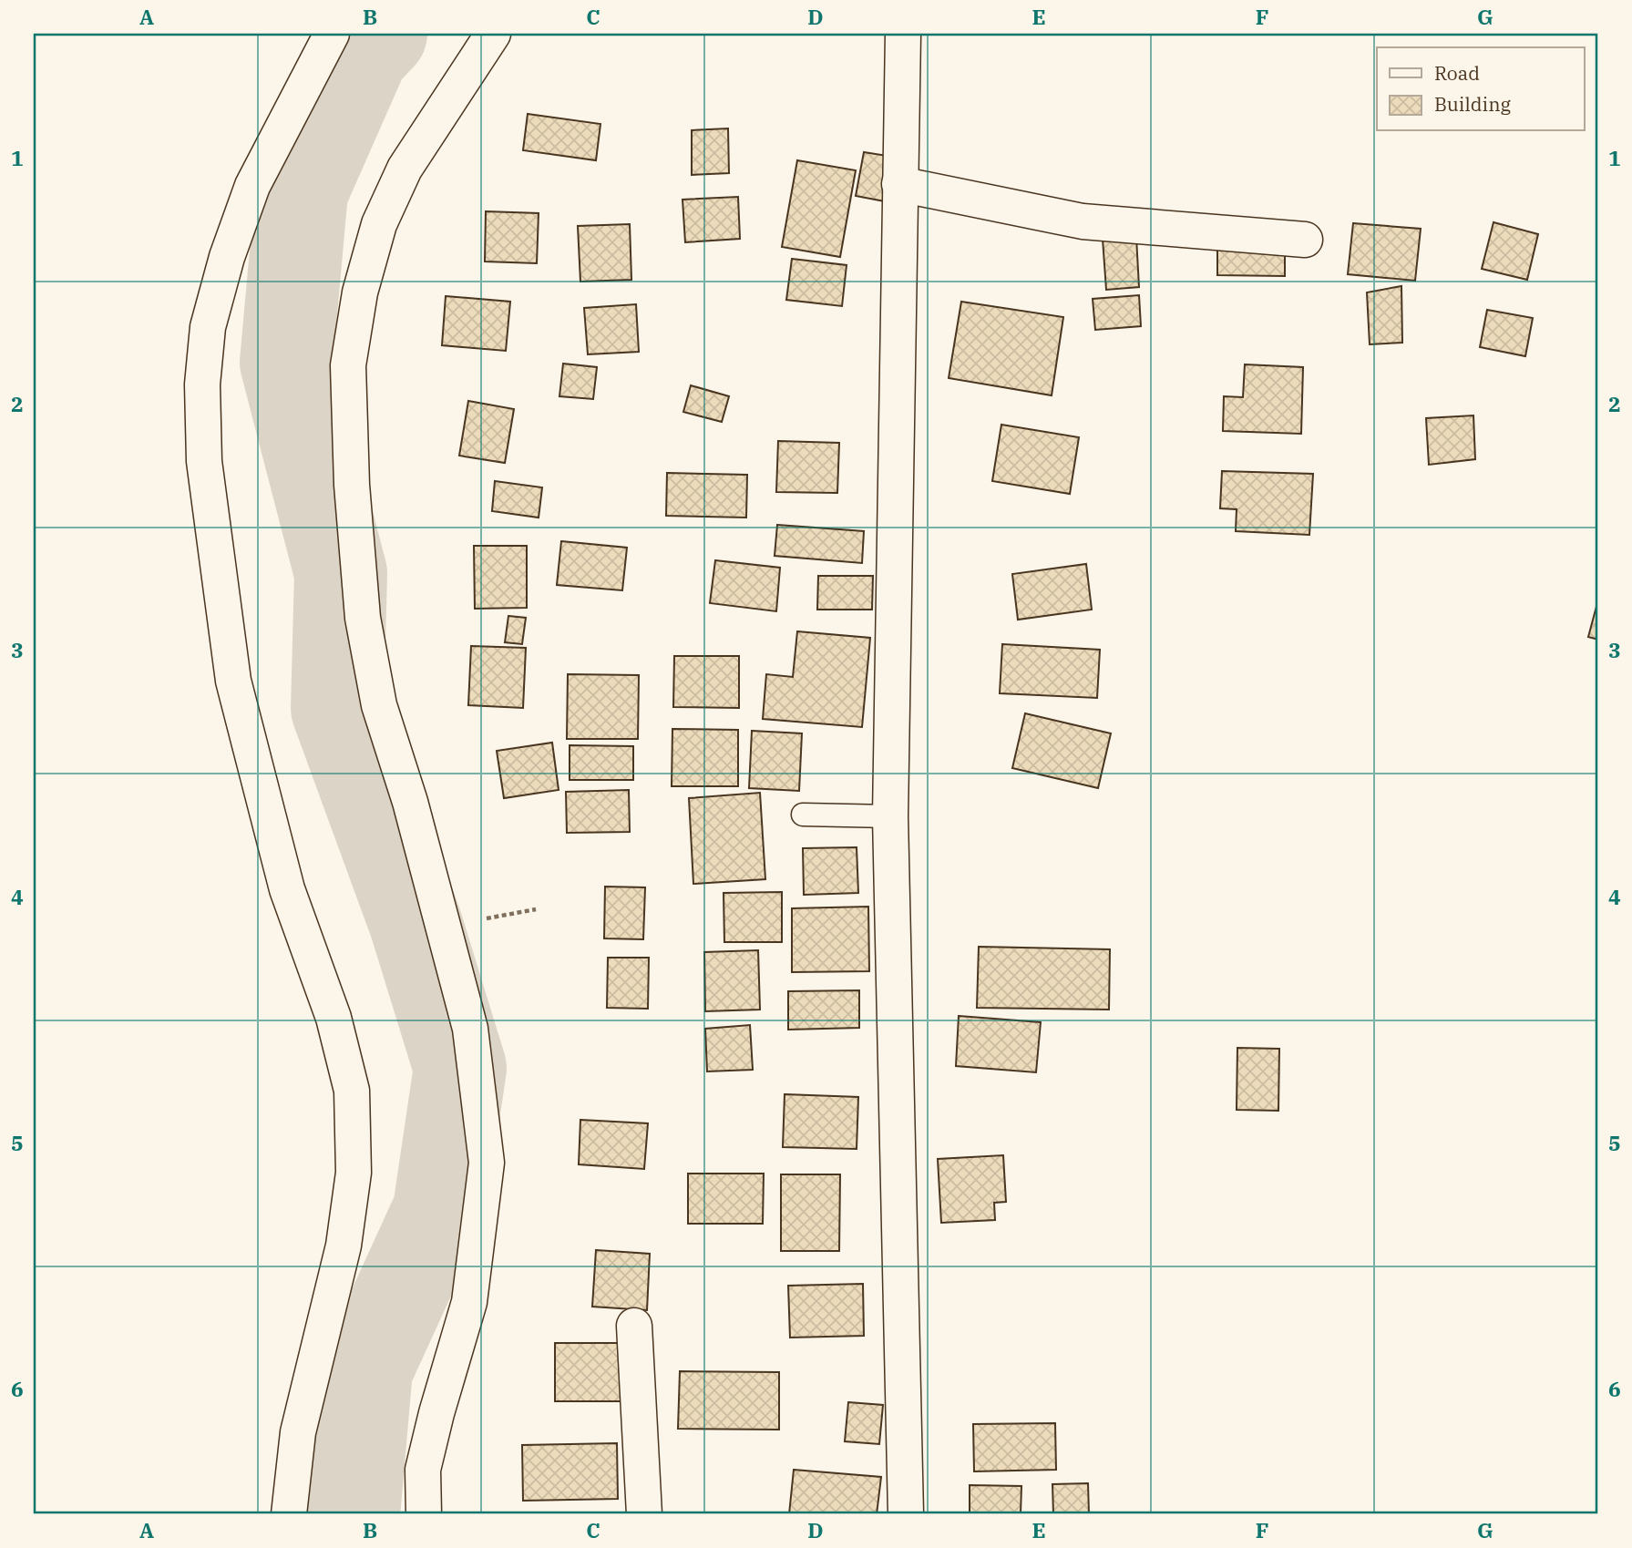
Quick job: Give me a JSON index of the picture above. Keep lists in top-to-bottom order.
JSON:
{
  "legend": ["Road", "Building"],
  "grid": {
    "columns": [
      "A",
      "B",
      "C",
      "D",
      "E",
      "F",
      "G"
    ],
    "rows": [
      "1",
      "2",
      "3",
      "4",
      "5",
      "6"
    ]
  }
}
